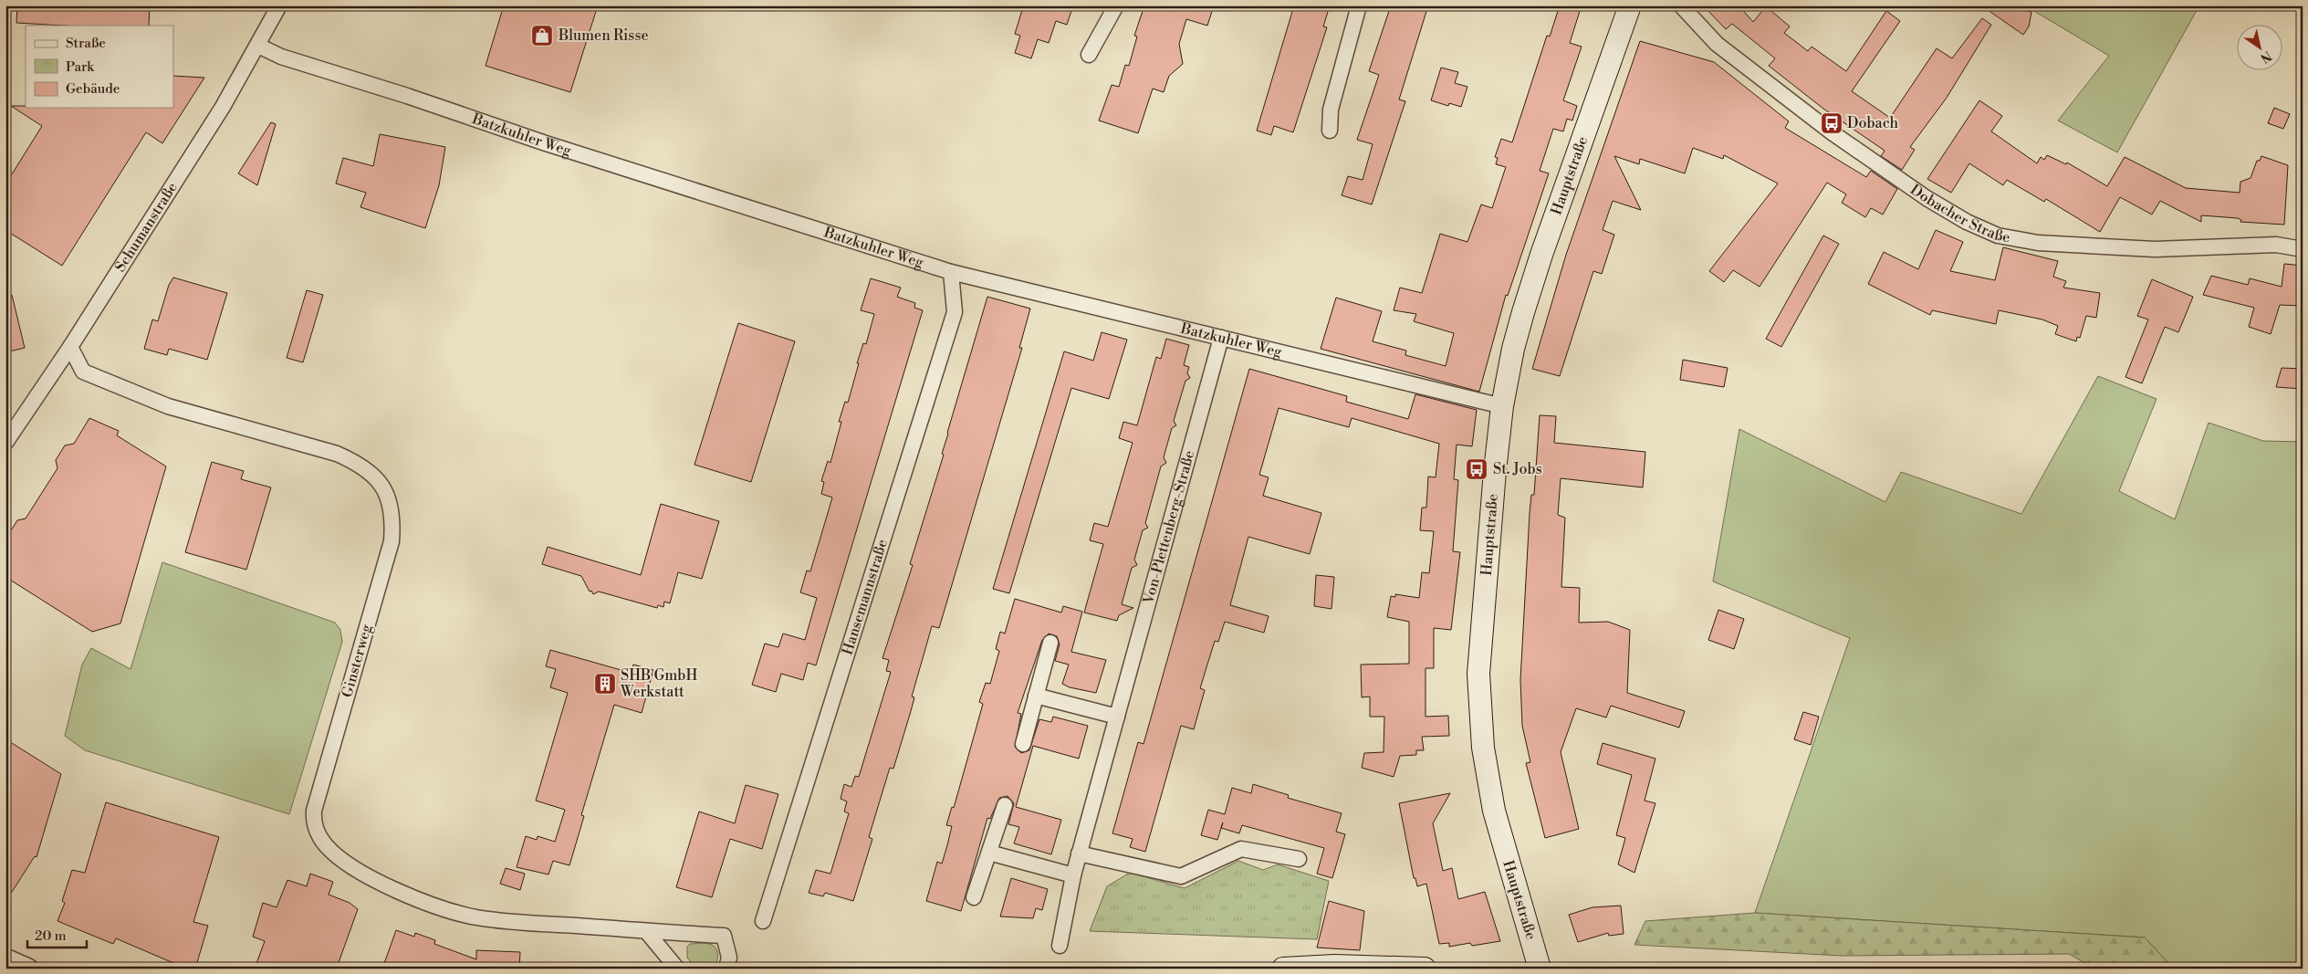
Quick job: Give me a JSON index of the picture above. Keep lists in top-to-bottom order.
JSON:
{
  "streets": {
    "main road": ["Hauptstraße"],
    "street": [
      "Batzkuhler Weg",
      "Dobacher Straße",
      "Schumanstraße",
      "Von-Plettenberg-Straße",
      "Hansemannstraße",
      "Ginsterweg"
    ]
  },
  "crossings": [
    ["Batzkuhler Weg", "Hauptstraße"],
    ["Batzkuhler Weg", "Schumanstraße"],
    ["Batzkuhler Weg", "Von-Plettenberg-Straße"],
    ["Batzkuhler Weg", "Hansemannstraße"],
    ["Schumanstraße", "Ginsterweg"]
  ],
  "places": {
    "shop": ["Blumen Risse"],
    "bus stop": ["Dobach", "St. Jobs"],
    "building": ["SHB GmbH Werkstatt"]
  },
  "legend": ["Straße", "Park", "Gebäude"],
  "scale_bar": "20 m",
  "north": "bottom right"
}
